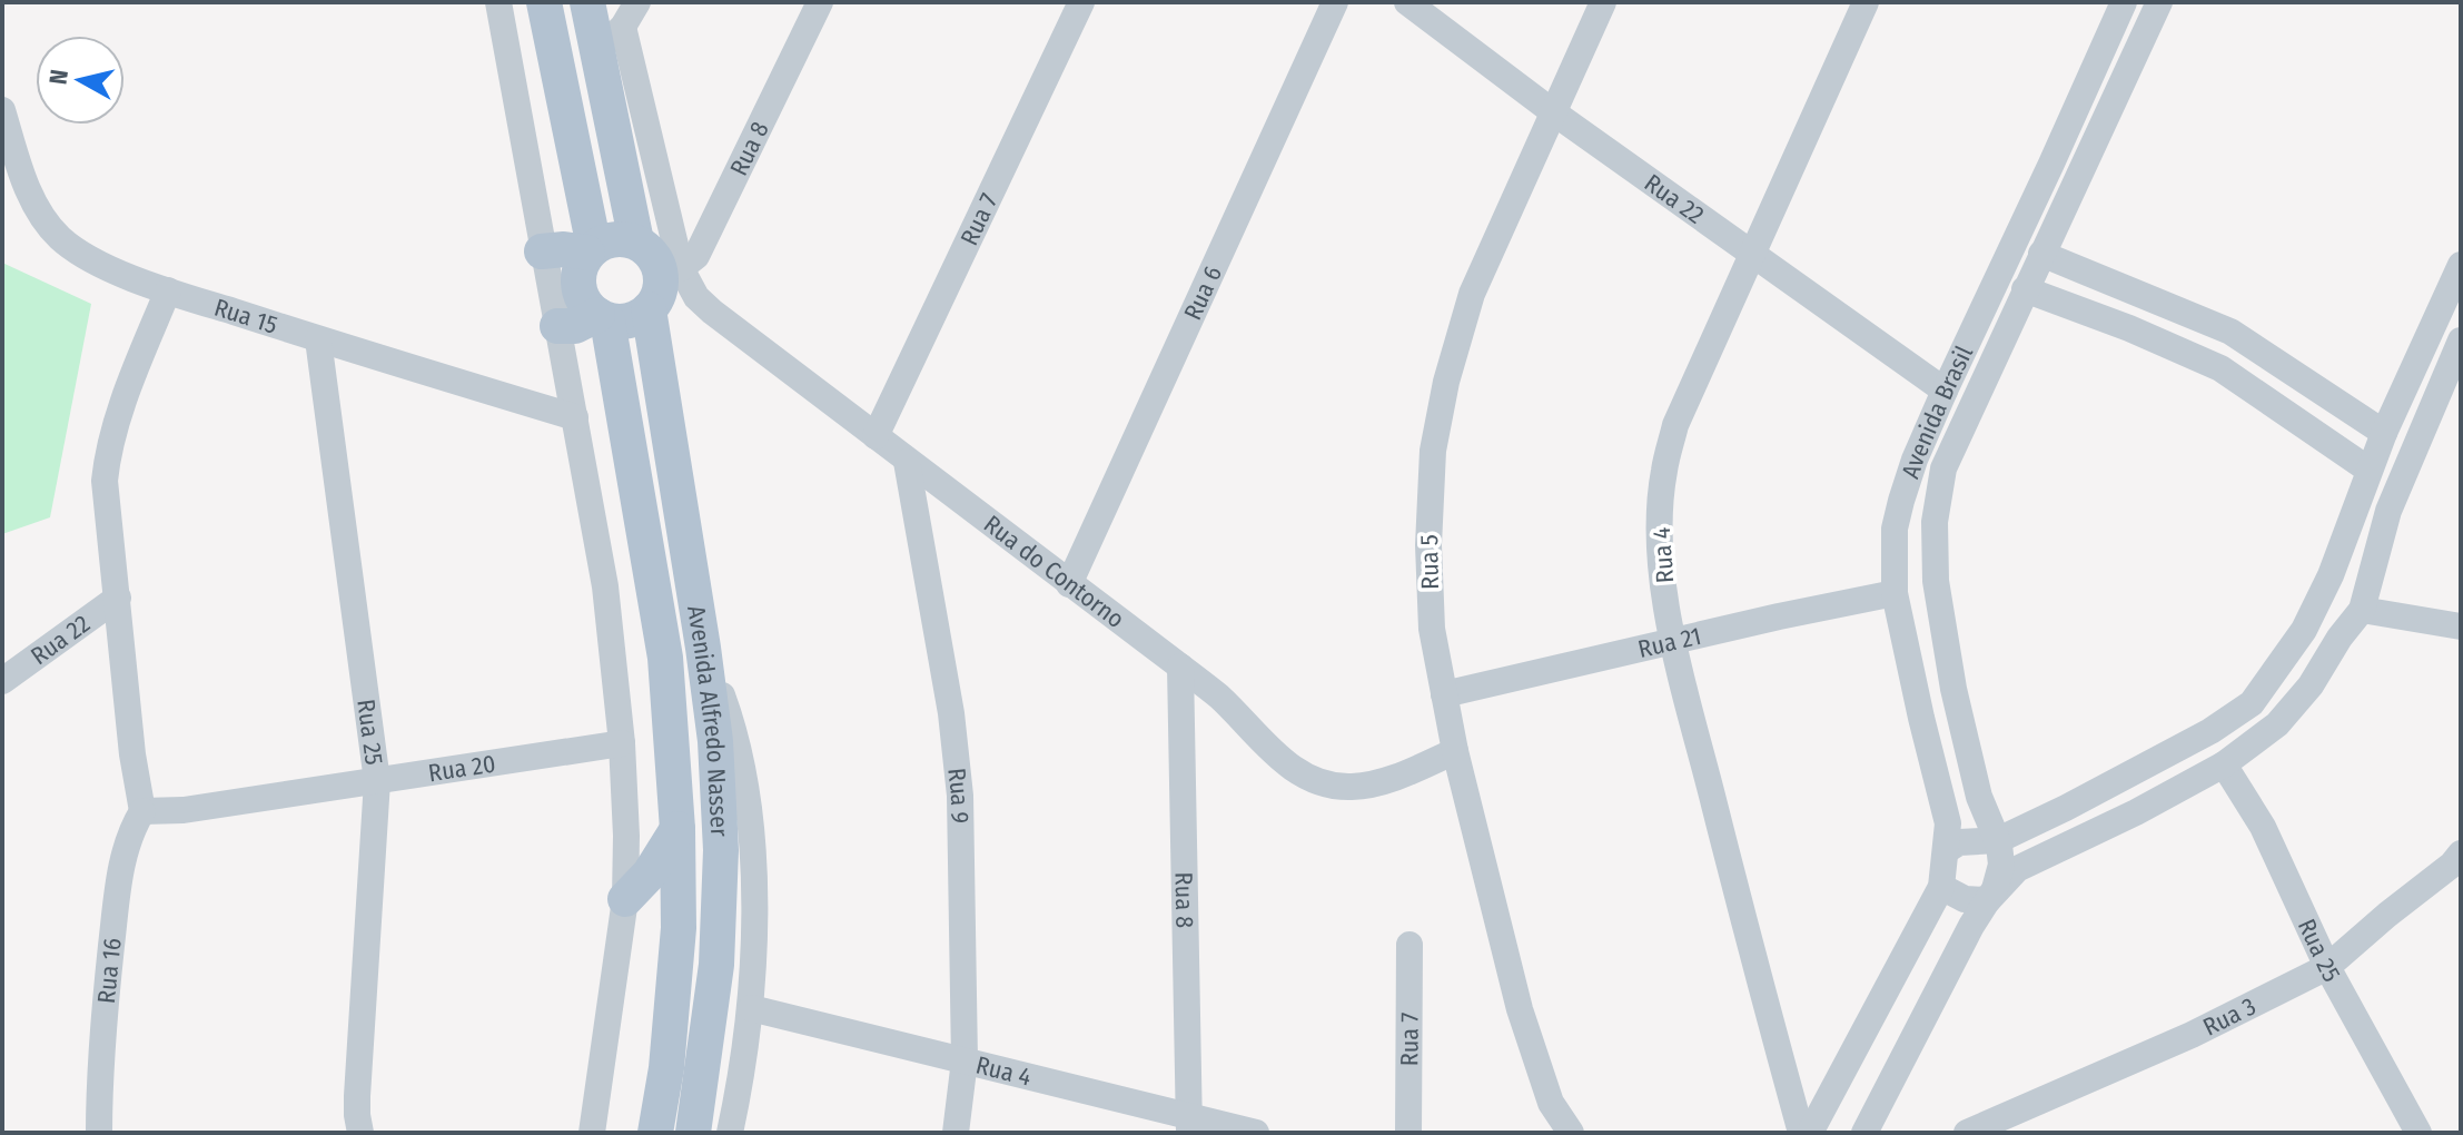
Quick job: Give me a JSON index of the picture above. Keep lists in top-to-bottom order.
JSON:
{
  "streets": {
    "main road": ["Avenida Alfredo Nasser"],
    "street": [
      "Rua 8",
      "Rua 22",
      "Rua 7",
      "Rua 6",
      "Rua 15",
      "Avenida Brasil",
      "Rua 4",
      "Rua 5",
      "Rua do Contorno",
      "Rua 21",
      "Rua 25",
      "Rua 20",
      "Rua 9",
      "Rua 16",
      "Rua 3"
    ]
  },
  "crossings": [
    ["Rua 8", "Rua 4"],
    ["Rua 8", "Rua do Contorno"],
    ["Rua 8", "Avenida Alfredo Nasser"],
    ["Rua 22", "Avenida Brasil"],
    ["Rua 22", "Rua 4"],
    ["Rua 22", "Rua 5"],
    ["Rua 7", "Rua do Contorno"],
    ["Rua 6", "Rua do Contorno"],
    ["Rua 15", "Rua 25"],
    ["Avenida Brasil", "Rua 21"],
    ["Avenida Brasil", "Rua 25"],
    ["Rua 4", "Rua 21"],
    ["Rua 4", "Rua 9"],
    ["Rua 5", "Rua do Contorno"],
    ["Rua 5", "Rua 21"],
    ["Rua do Contorno", "Avenida Alfredo Nasser"],
    ["Rua do Contorno", "Rua 9"],
    ["Rua 25", "Rua 20"],
    ["Rua 25", "Rua 3"],
    ["Rua 20", "Rua 16"]
  ],
  "north": "left"
}
